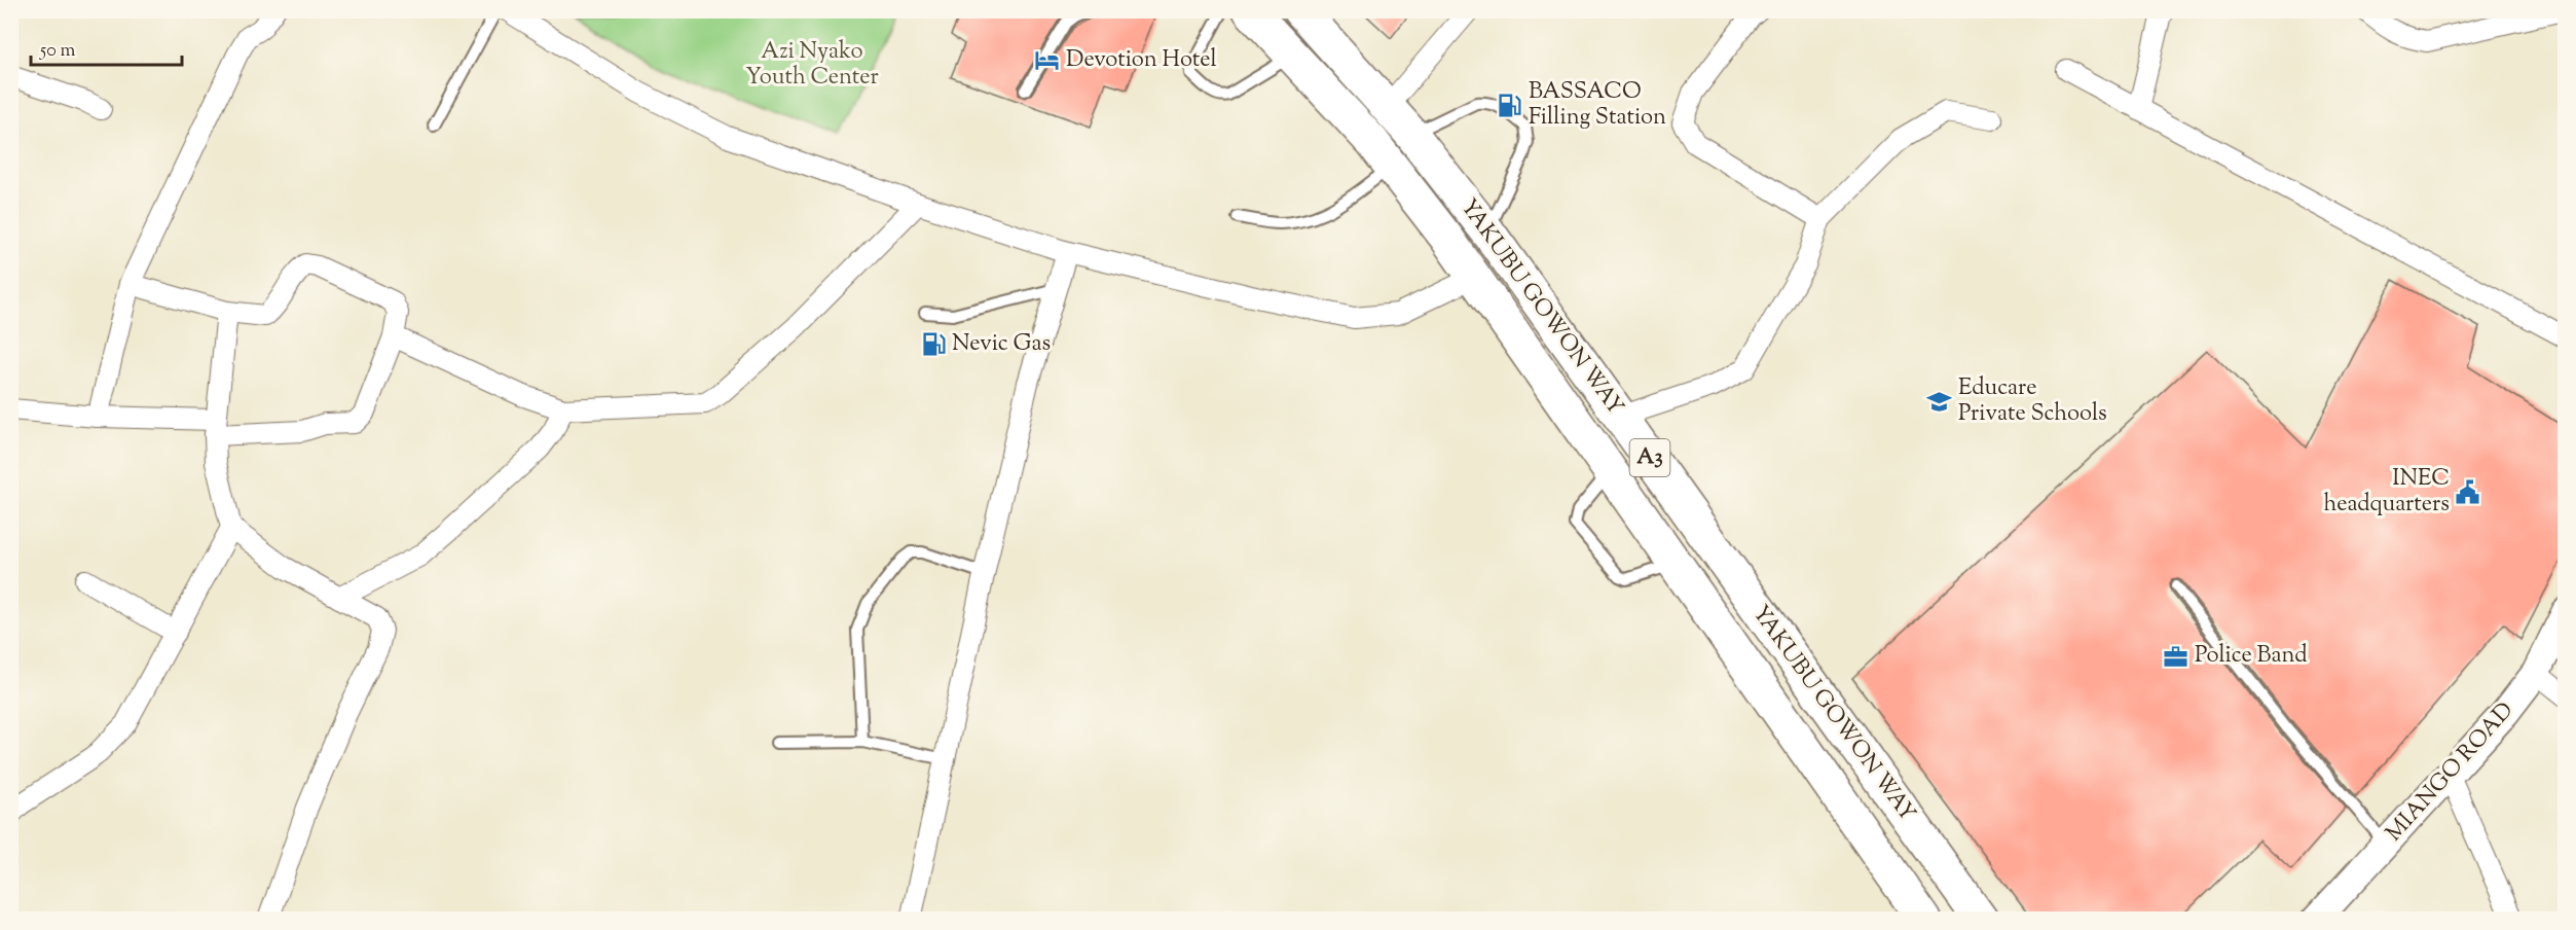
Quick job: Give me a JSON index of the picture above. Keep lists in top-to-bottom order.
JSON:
{
  "streets": {
    "highway": ["YAKUBU GOWON WAY", "A3"],
    "main road": ["MIANGO ROAD"]
  },
  "parks": ["Azi Nyako Youth Center"],
  "places": {
    "hotel": ["Devotion Hotel"],
    "fuel station": ["BASSACO Filling Station", "Nevic Gas"],
    "school or university": ["Educare Private Schools"],
    "public building": ["INEC headquarters"],
    "office": ["Police Band"]
  },
  "scale_bar": "50 m"
}
